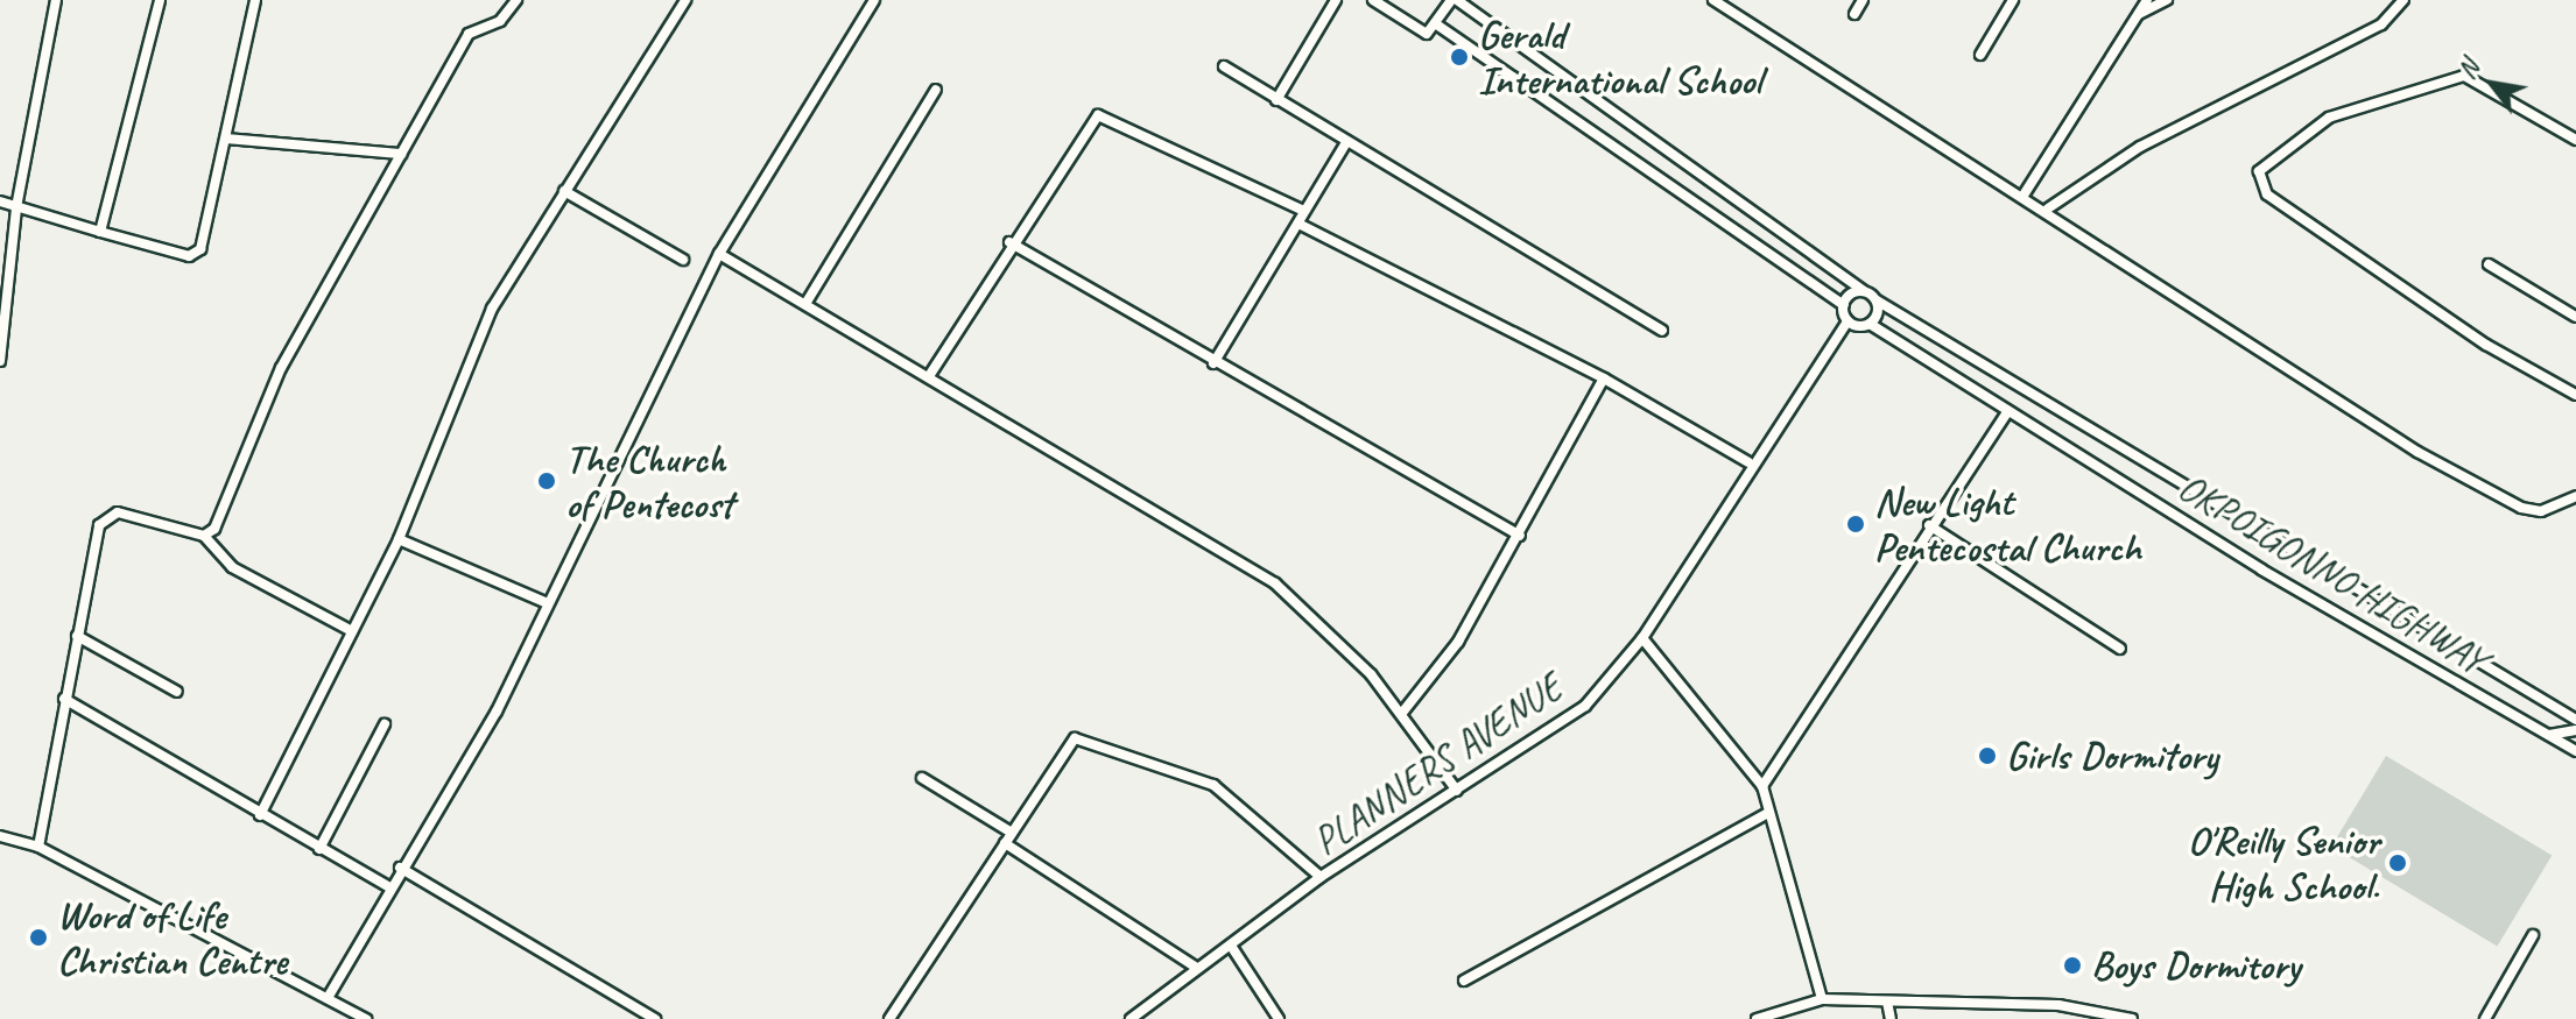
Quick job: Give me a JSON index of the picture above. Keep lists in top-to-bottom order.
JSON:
{
  "streets": {
    "street": ["OKPOIGONNO HIGHWAY", "PLANNERS AVENUE"]
  },
  "places": [
    "Gerald International School",
    "The Church of Pentecost",
    "New Light Pentecostal Church",
    "Girls Dormitory",
    "O'Reilly Senior High School.",
    "Word of Life Christian Centre",
    "Boys Dormitory"
  ],
  "north": "top left"
}
